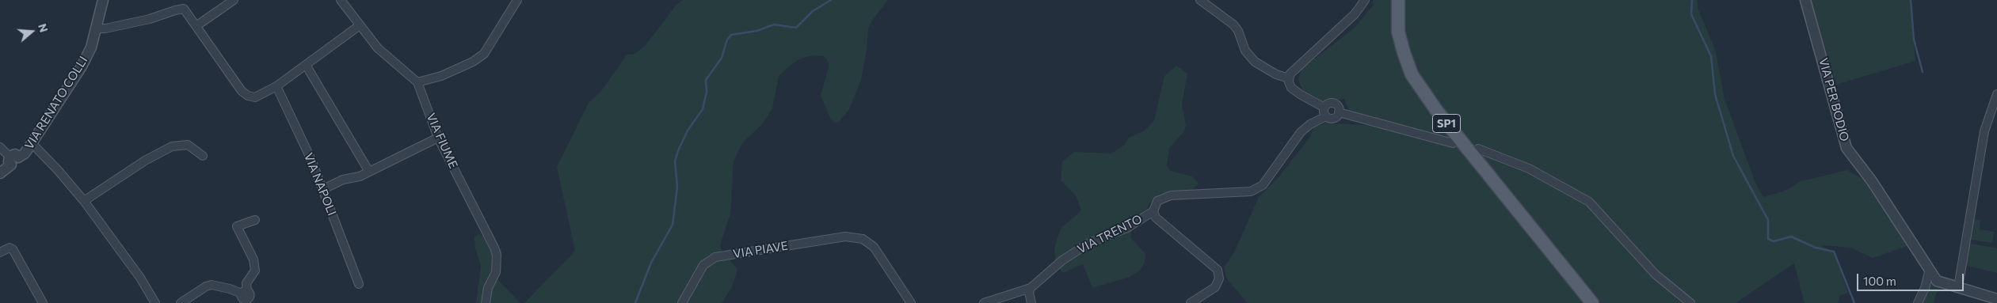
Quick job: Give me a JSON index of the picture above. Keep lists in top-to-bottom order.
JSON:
{
  "streets": {
    "main road": ["SP1"],
    "street": [
      "VIA PER BODIO",
      "VIA RENATO COLLI",
      "VIA FIUME",
      "VIA NAPOLI",
      "VIA TRENTO",
      "VIA PIAVE"
    ]
  },
  "scale_bar": "100 m",
  "north": "right"
}
